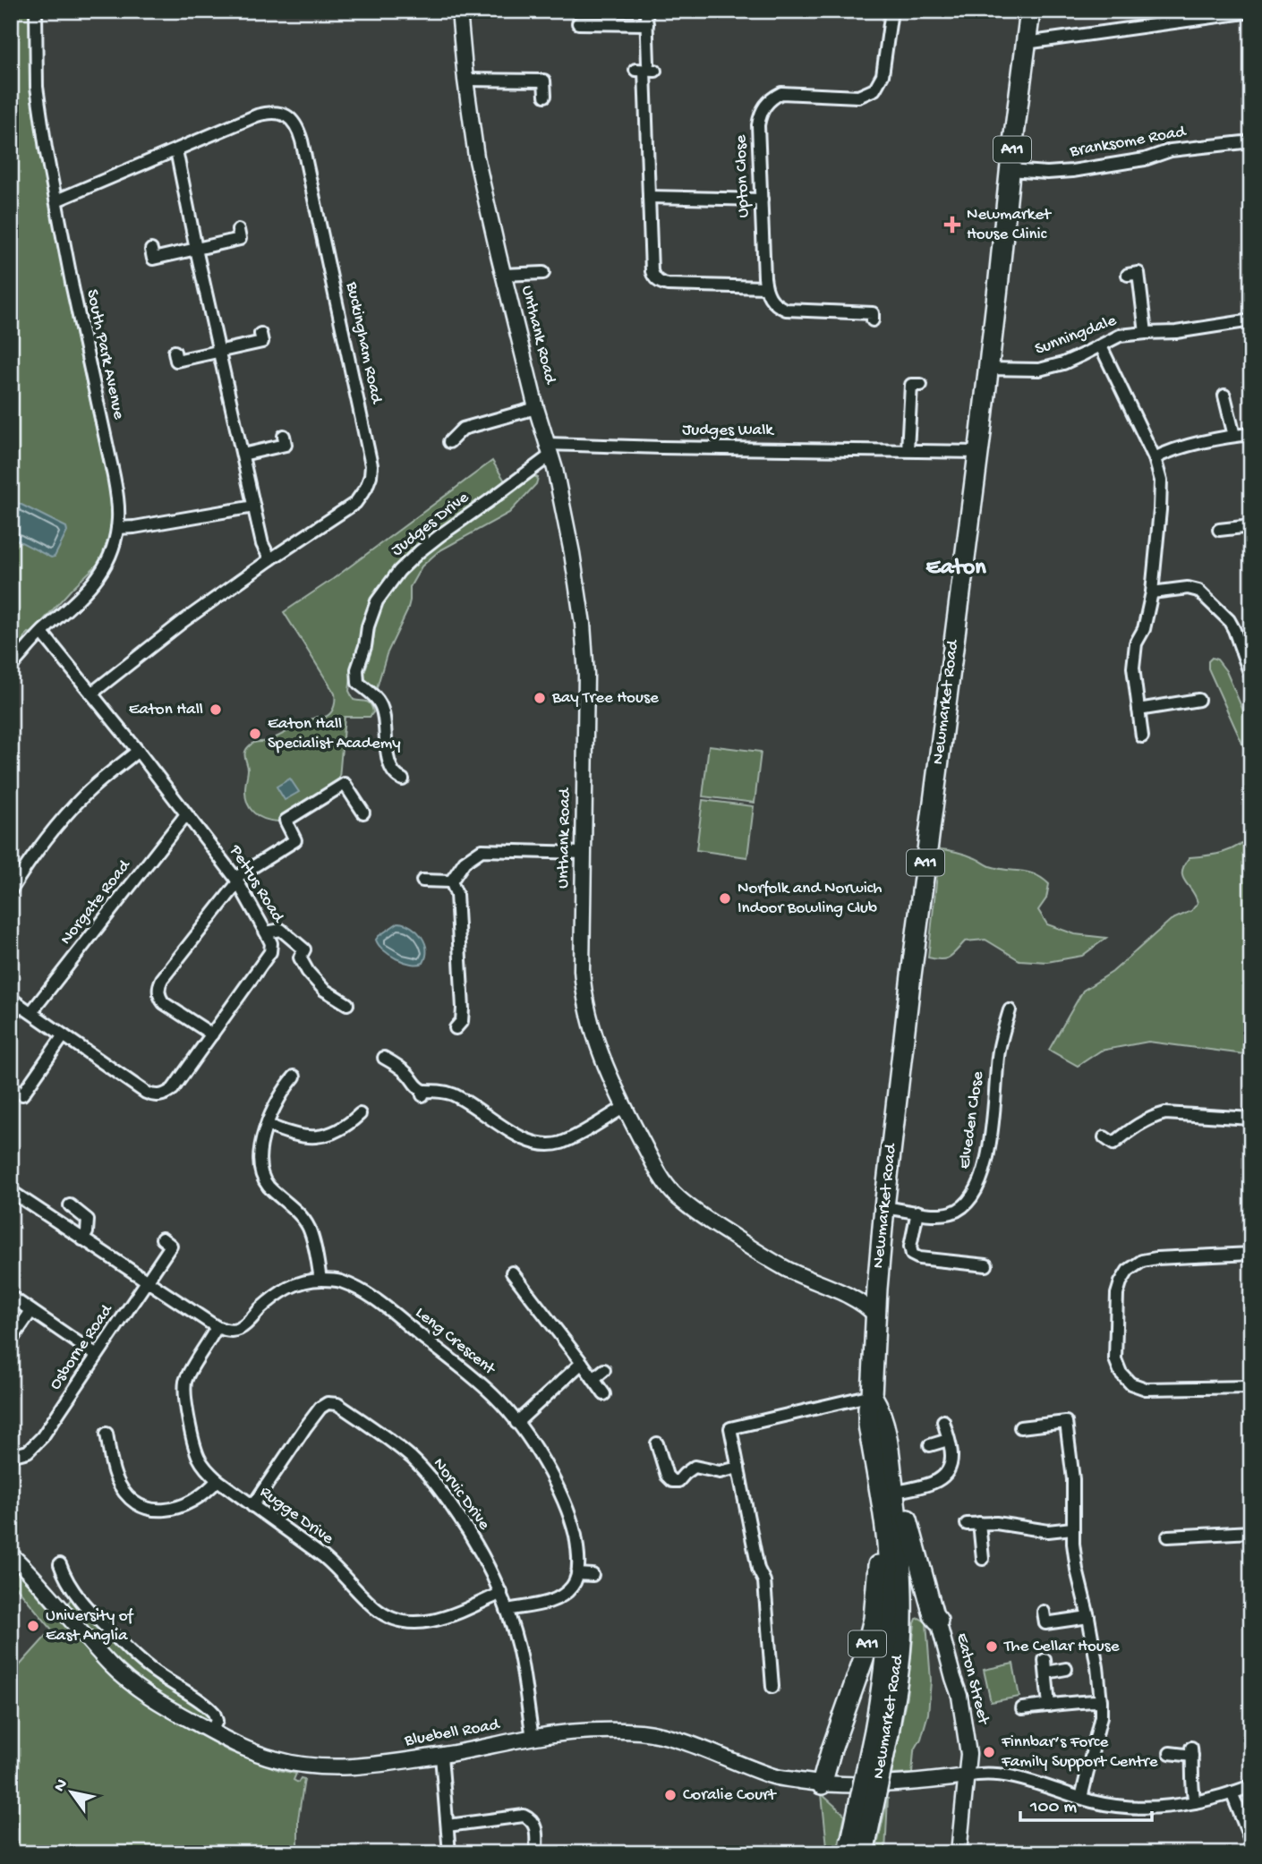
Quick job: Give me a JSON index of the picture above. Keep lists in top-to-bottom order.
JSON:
{
  "streets": {
    "highway": ["A11", "Newmarket Road"],
    "street": [
      "Branksome Road",
      "Upton Close",
      "Unthank Road",
      "Sunningdale",
      "Buckingham Road",
      "South Park Avenue",
      "Judges Walk",
      "Judges Drive",
      "Pettus Road",
      "Norgate Road",
      "Elveden Close",
      "Leng Crescent",
      "Osborne Road",
      "Norvic Drive",
      "Rugge Drive",
      "Eaton Street",
      "Bluebell Road"
    ]
  },
  "crossings": [
    ["Branksome Road", "Newmarket Road"],
    ["A11", "Newmarket Road"],
    ["A11", "Bluebell Road"],
    ["Unthank Road", "Judges Walk"],
    ["Unthank Road", "Judges Drive"],
    ["Unthank Road", "Newmarket Road"],
    ["Sunningdale", "Newmarket Road"],
    ["Buckingham Road", "South Park Avenue"],
    ["Buckingham Road", "Pettus Road"],
    ["South Park Avenue", "Pettus Road"],
    ["Judges Walk", "Judges Drive"],
    ["Judges Walk", "Newmarket Road"],
    ["Newmarket Road", "Elveden Close"],
    ["Pettus Road", "Norgate Road"],
    ["Leng Crescent", "Rugge Drive"],
    ["Norvic Drive", "Rugge Drive"],
    ["Norvic Drive", "Bluebell Road"],
    ["Eaton Street", "Bluebell Road"]
  ],
  "districts": ["Eaton"],
  "places": {
    "health": ["Newmarket House Clinic"],
    "other": [
      "Bay Tree House",
      "Eaton Hall",
      "Eaton Hall Specialist Academy",
      "Norfolk and Norwich Indoor Bowling Club",
      "University of East Anglia",
      "The Cellar House",
      "Finnbar’s Force Family Support Centre",
      "Coralie Court"
    ]
  },
  "scale_bar": "100 m",
  "north": "top left"
}
